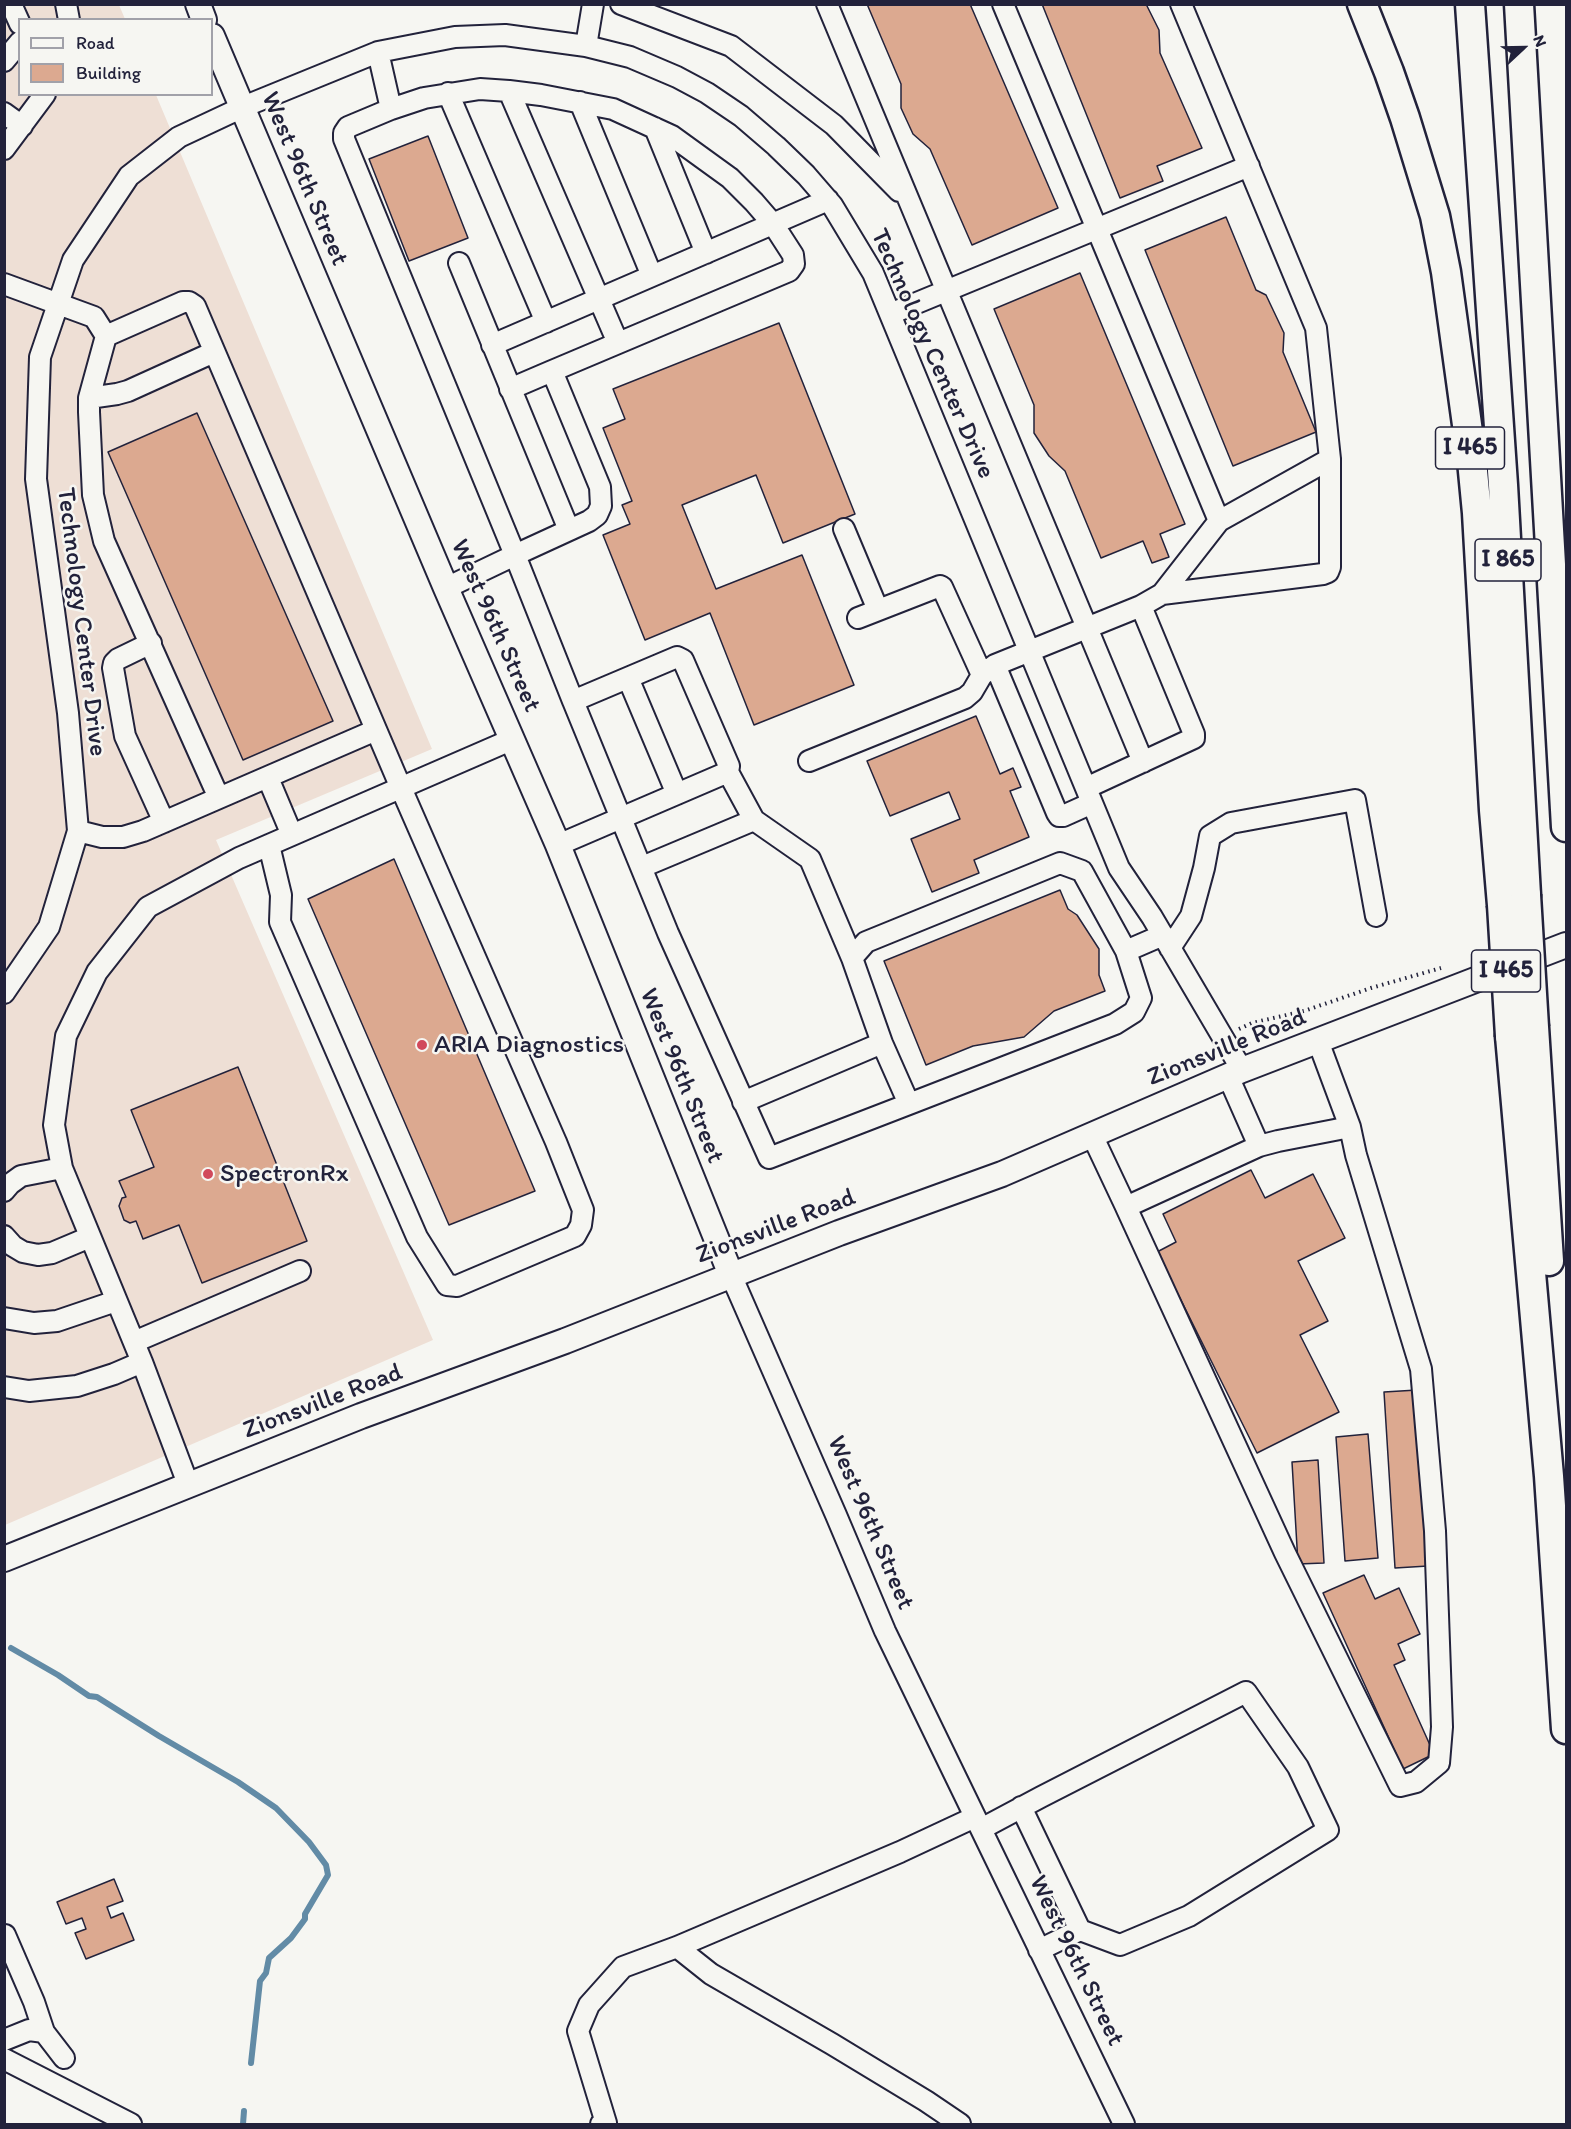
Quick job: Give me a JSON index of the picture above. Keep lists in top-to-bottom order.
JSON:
{
  "streets": {
    "highway": ["I 465", "I 865"],
    "main road": ["West 96th Street", "Zionsville Road"],
    "street": ["Technology Center Drive"]
  },
  "crossings": [
    ["West 96th Street", "Technology Center Drive"],
    ["West 96th Street", "Zionsville Road"],
    ["Technology Center Drive", "Zionsville Road"],
    ["I 465", "I 865"]
  ],
  "places": ["ARIA Diagnostics", "SpectronRx"],
  "legend": ["Road", "Building"],
  "north": "right"
}
